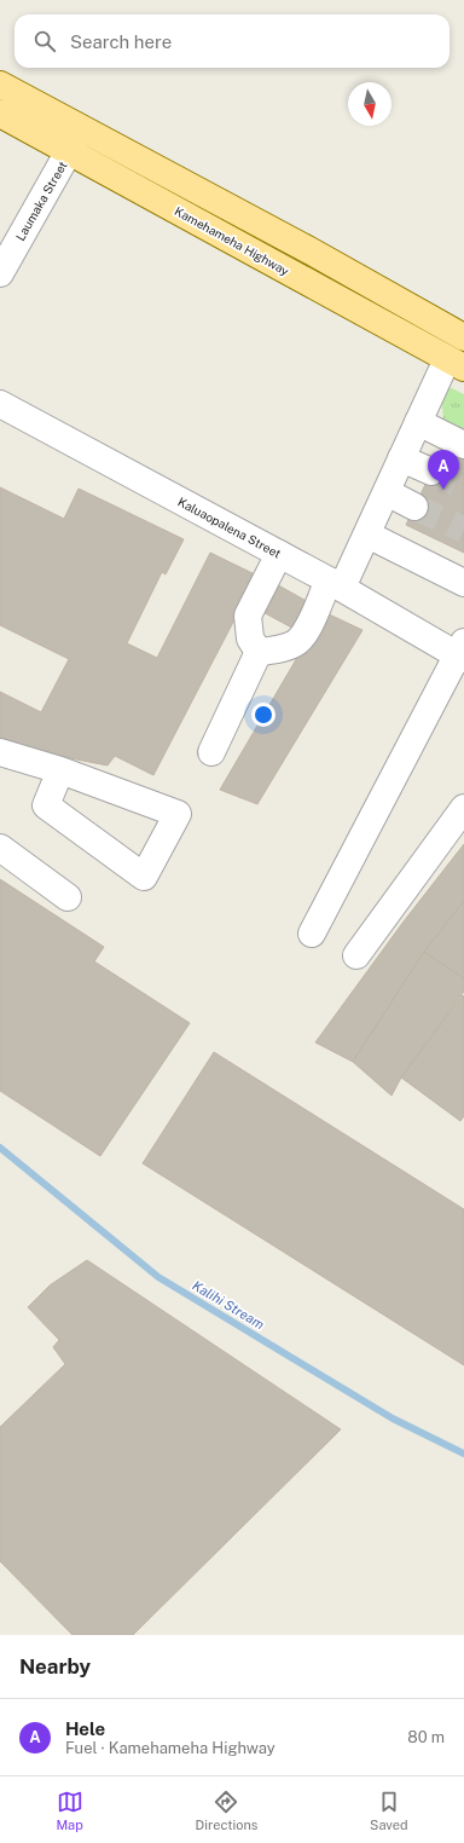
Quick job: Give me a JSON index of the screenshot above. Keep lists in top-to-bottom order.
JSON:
{
  "streets": {
    "main road": ["Kamehameha Highway"],
    "street": ["Laumaka Street", "Kaluaopalena Street"]
  },
  "crossings": [
    ["Laumaka Street", "Kamehameha Highway"]
  ],
  "water": ["Kalihi Stream"],
  "north": "bottom",
  "page": {
    "search": "Search here",
    "pins": "A",
    "heading": "Nearby",
    "list": [
      {
        "mark": "A",
        "name": "Hele",
        "note": "Fuel · Kamehameha Highway",
        "value": "80 m"
      }
    ],
    "nav": ["Map", "Directions", "Saved"]
  }
}
